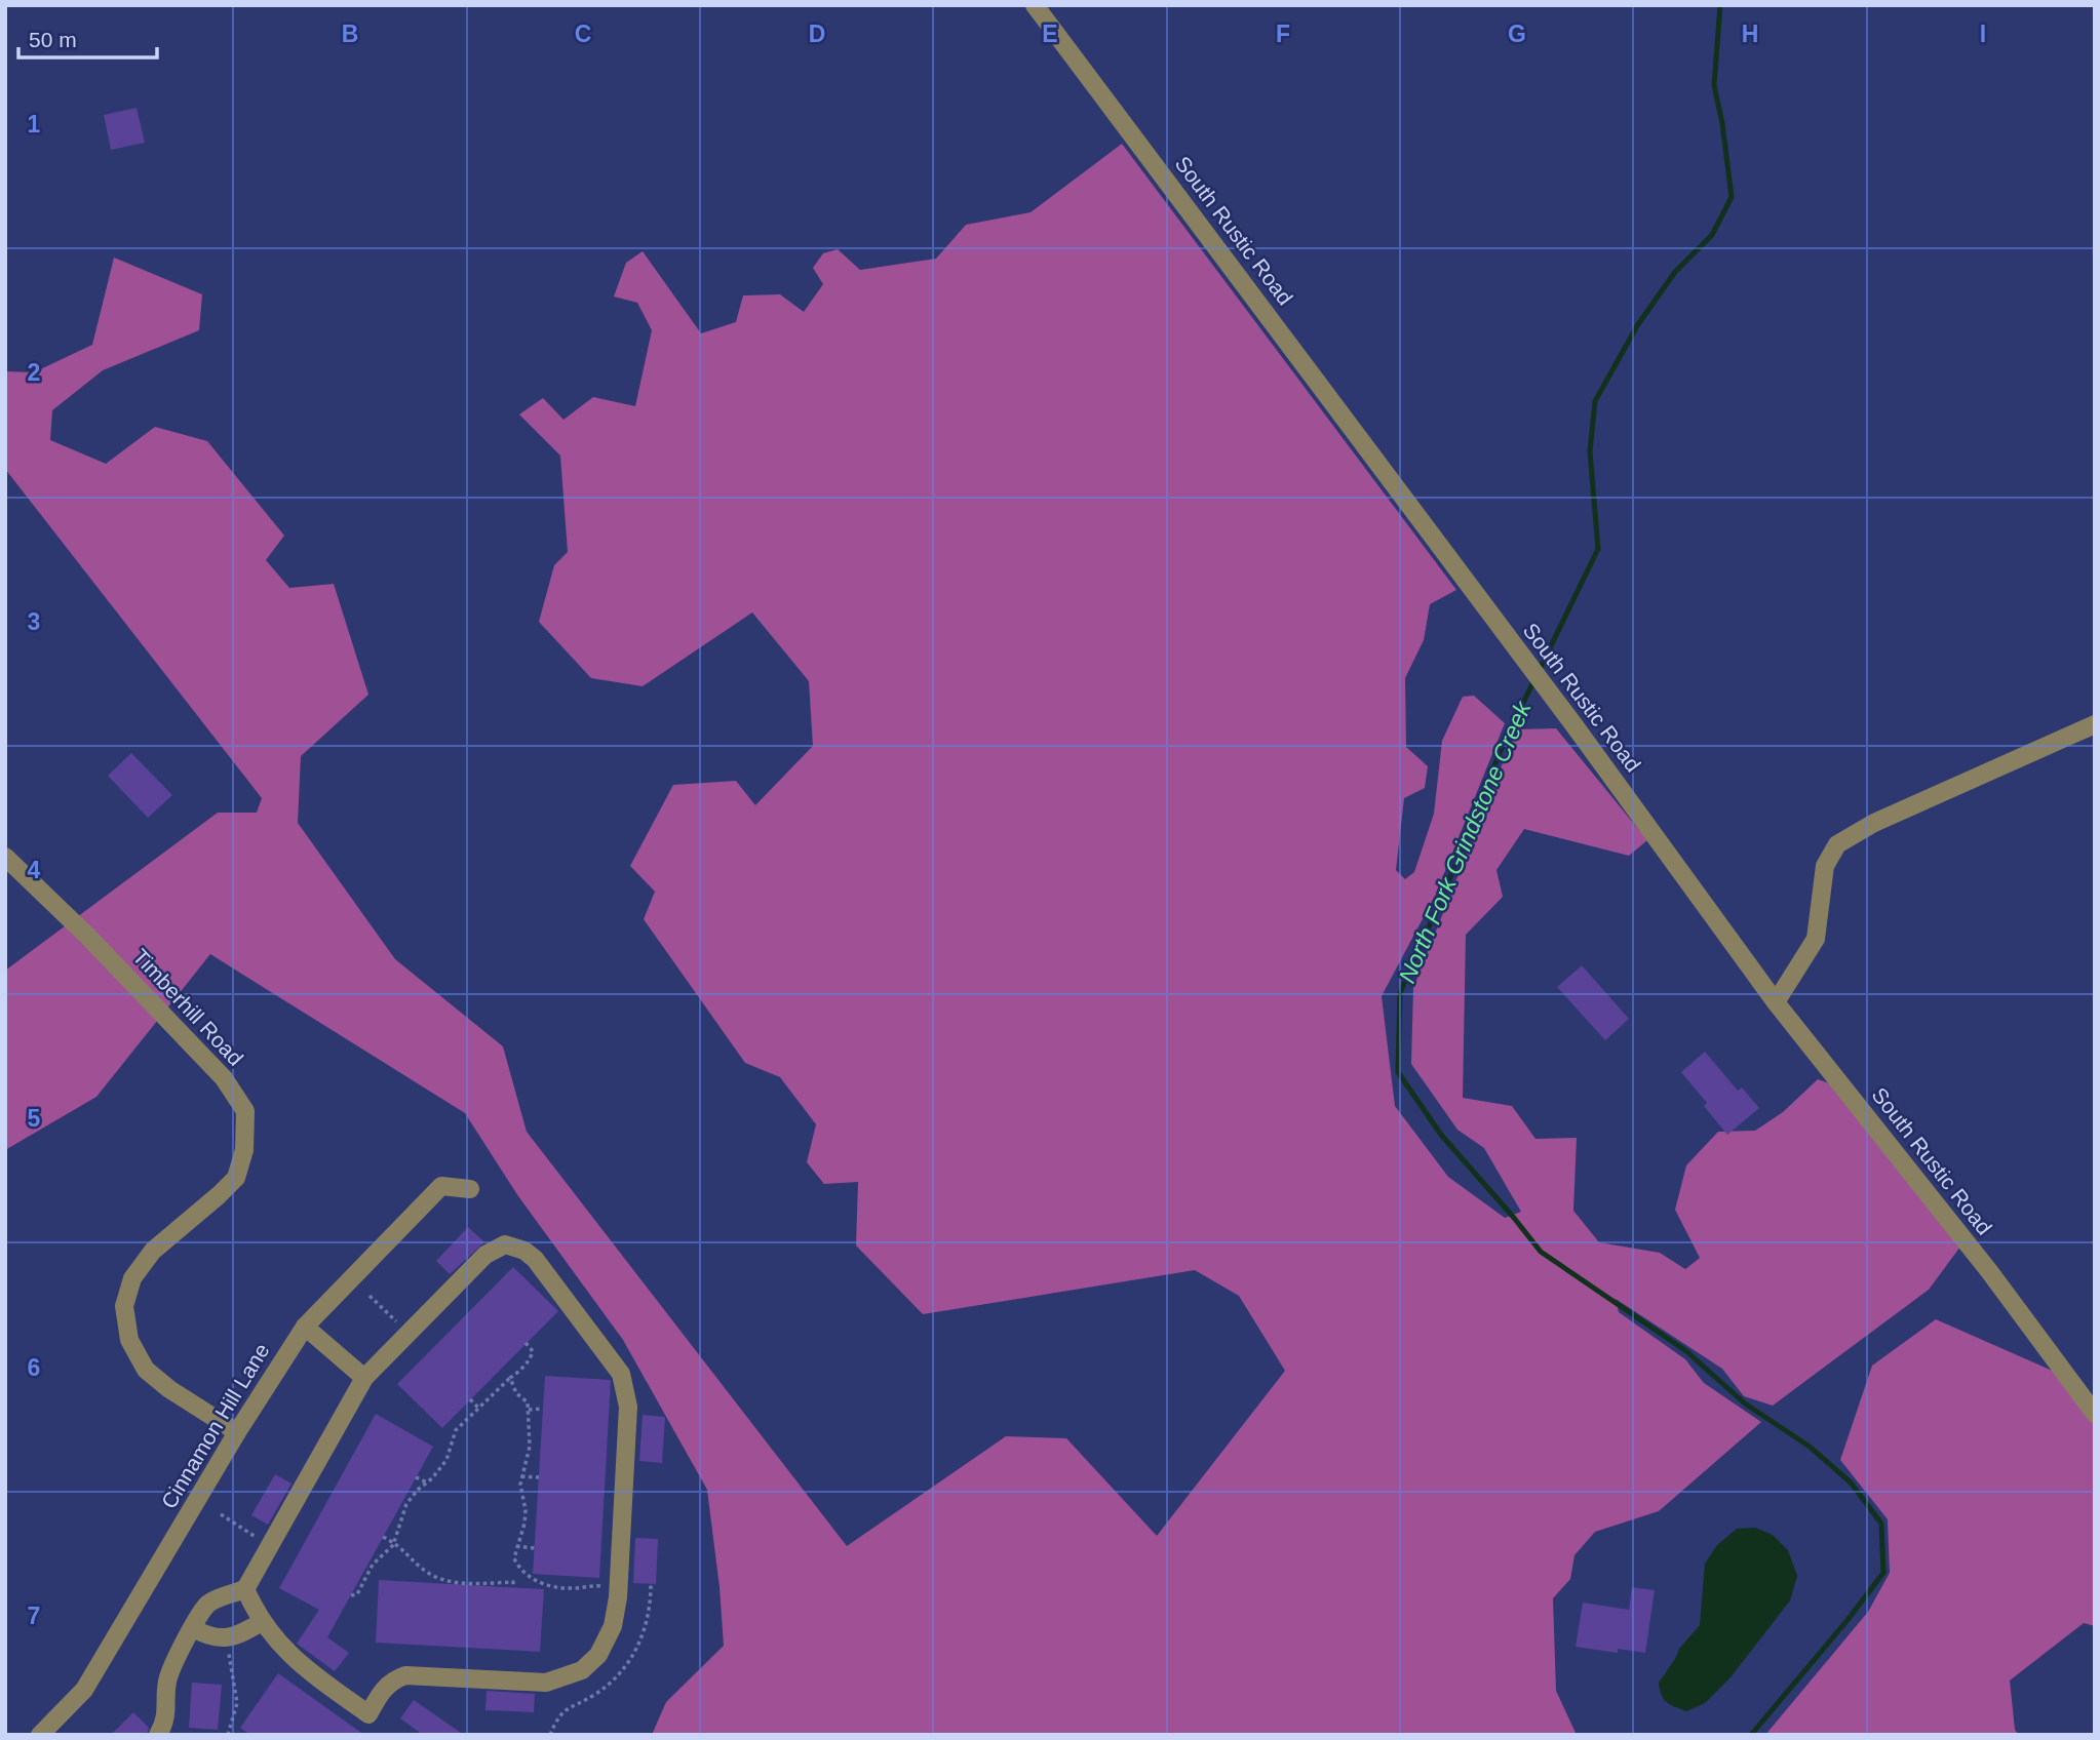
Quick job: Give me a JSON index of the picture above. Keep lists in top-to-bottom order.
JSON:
{
  "streets": {
    "street": ["South Rustic Road", "Timberhill Road", "Cinnamon Hill Lane"]
  },
  "crossings": [
    ["Timberhill Road", "Cinnamon Hill Lane"]
  ],
  "water": ["North Fork Grindstone Creek"],
  "scale_bar": "50 m",
  "grid": {
    "columns": [
      "B",
      "C",
      "D",
      "E",
      "F",
      "G",
      "H",
      "I"
    ],
    "rows": [
      "1",
      "2",
      "3",
      "4",
      "5",
      "6",
      "7"
    ]
  }
}
